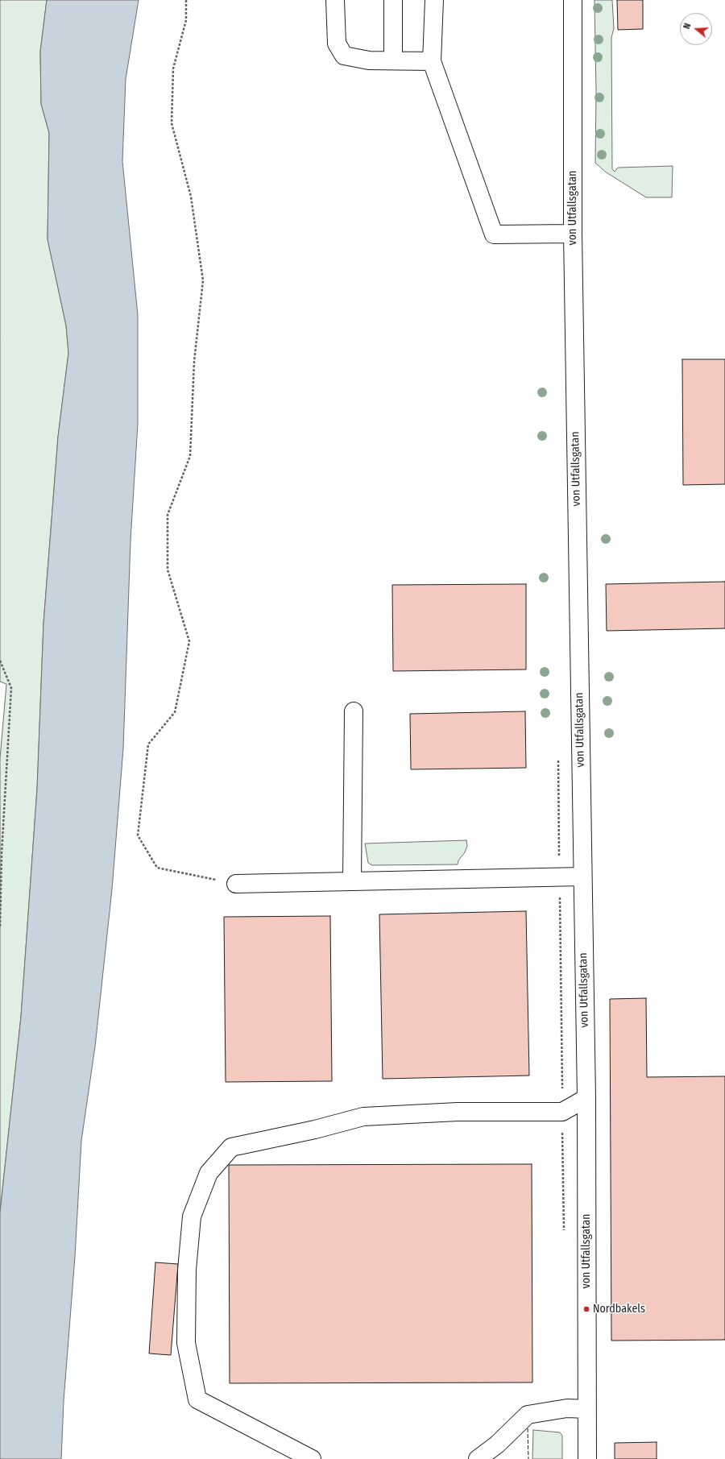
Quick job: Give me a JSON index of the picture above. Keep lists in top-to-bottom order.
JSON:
{
  "streets": {
    "street": ["von Utfallsgatan"]
  },
  "places": ["Nordbakels"],
  "north": "left"
}
